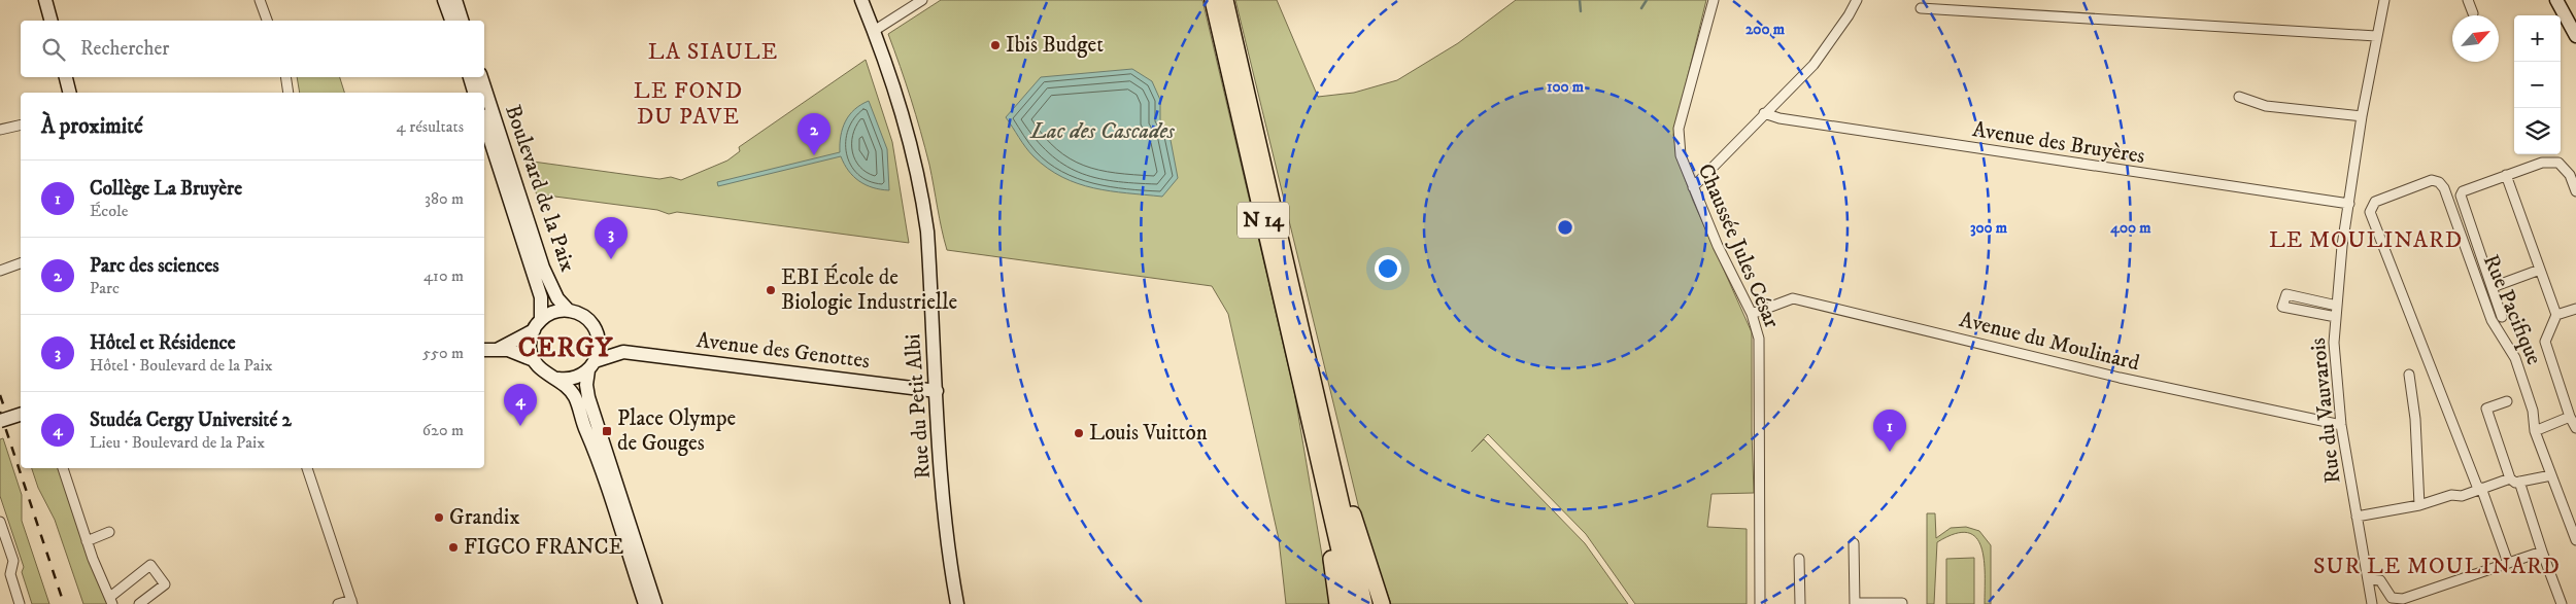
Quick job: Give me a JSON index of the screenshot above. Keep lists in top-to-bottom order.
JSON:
{
  "streets": {
    "highway": ["N 14"],
    "main road": ["Boulevard de la Paix", "Avenue des Genottes", "Rue du Petit Albi"],
    "street": [
      "Avenue des Bruyères",
      "Chaussée Jules César",
      "Rue Pacifique",
      "Avenue du Moulinard",
      "Rue du Vauvarois"
    ]
  },
  "crossings": [
    ["Avenue des Bruyères", "Rue du Vauvarois"],
    ["Boulevard de la Paix", "Avenue des Genottes"],
    ["Chaussée Jules César", "Avenue du Moulinard"],
    ["Avenue du Moulinard", "Rue du Vauvarois"],
    ["Avenue des Genottes", "Rue du Petit Albi"]
  ],
  "districts": [
    "LA SIAULE",
    "LE FOND DU PAVE",
    "LE MOULINARD",
    "CERGY",
    "SUR LE MOULINARD"
  ],
  "water": ["Lac des Cascades"],
  "places": {
    "other": [
      "Ibis Budget",
      "EBI École de Biologie Industrielle",
      "Louis Vuitton",
      "Grandix",
      "FIGCO FRANCE"
    ],
    "transit": ["Place Olympe de Gouges"]
  },
  "north": "top right",
  "page": {
    "map_buttons": ["+", "−"],
    "search": "Rechercher",
    "heading": ["À proximité", "4 résultats"],
    "pins": [
      "2",
      "3",
      "4",
      "1"
    ],
    "list": [
      {
        "mark": "1",
        "name": "Collège La Bruyère",
        "note": "École",
        "value": "380 m"
      },
      {
        "mark": "2",
        "name": "Parc des sciences",
        "note": "Parc",
        "value": "410 m"
      },
      {
        "mark": "3",
        "name": "Hôtel et Résidence",
        "note": "Hôtel · Boulevard de la Paix",
        "value": "550 m"
      },
      {
        "mark": "4",
        "name": "Studéa Cergy Université 2",
        "note": "Lieu · Boulevard de la Paix",
        "value": "620 m"
      }
    ]
  },
  "rings": [
    "200 m",
    "100 m",
    "300 m",
    "400 m"
  ]
}
